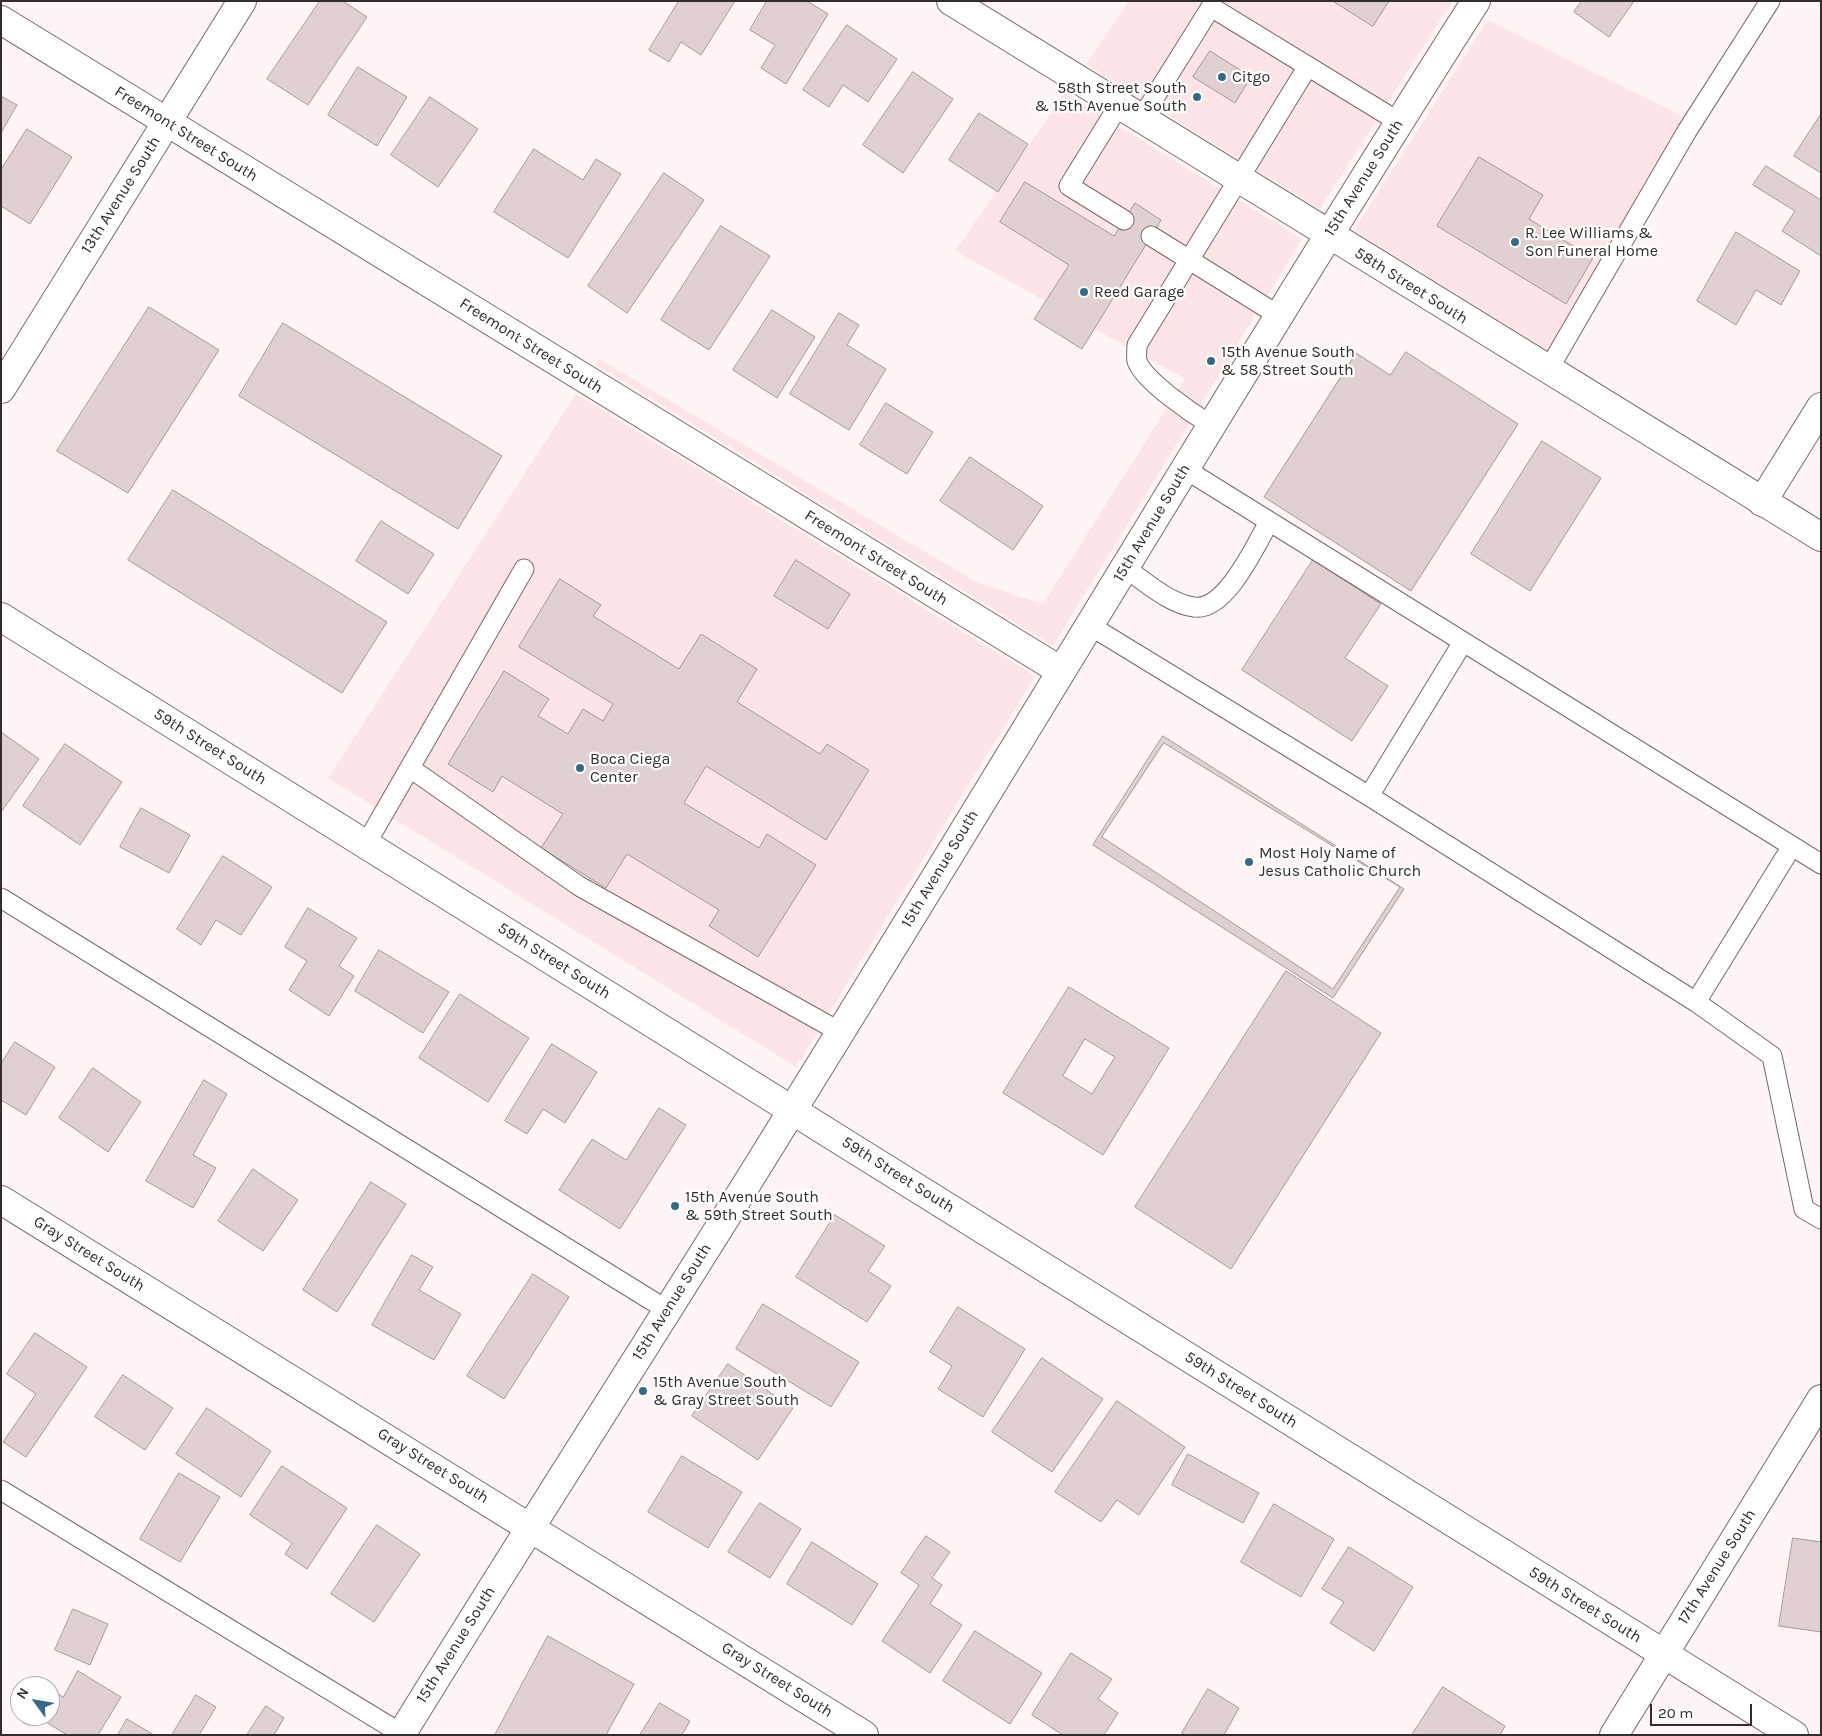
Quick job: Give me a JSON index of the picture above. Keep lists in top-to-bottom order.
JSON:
{
  "streets": {
    "street": [
      "Freemont Street South",
      "15th Avenue South",
      "13th Avenue South",
      "58th Street South",
      "59th Street South",
      "Gray Street South",
      "17th Avenue South"
    ]
  },
  "crossings": [
    ["Freemont Street South", "15th Avenue South"],
    ["Freemont Street South", "13th Avenue South"],
    ["15th Avenue South", "58th Street South"],
    ["15th Avenue South", "59th Street South"],
    ["15th Avenue South", "Gray Street South"],
    ["59th Street South", "17th Avenue South"]
  ],
  "places": [
    "Citgo",
    "58th Street South & 15th Avenue South",
    "R. Lee Williams & Son Funeral Home",
    "Reed Garage",
    "15th Avenue South & 58 Street South",
    "Boca Ciega Center",
    "Most Holy Name of Jesus Catholic Church",
    "15th Avenue South & 59th Street South",
    "15th Avenue South & Gray Street South"
  ],
  "scale_bar": "20 m",
  "north": "top left"
}
